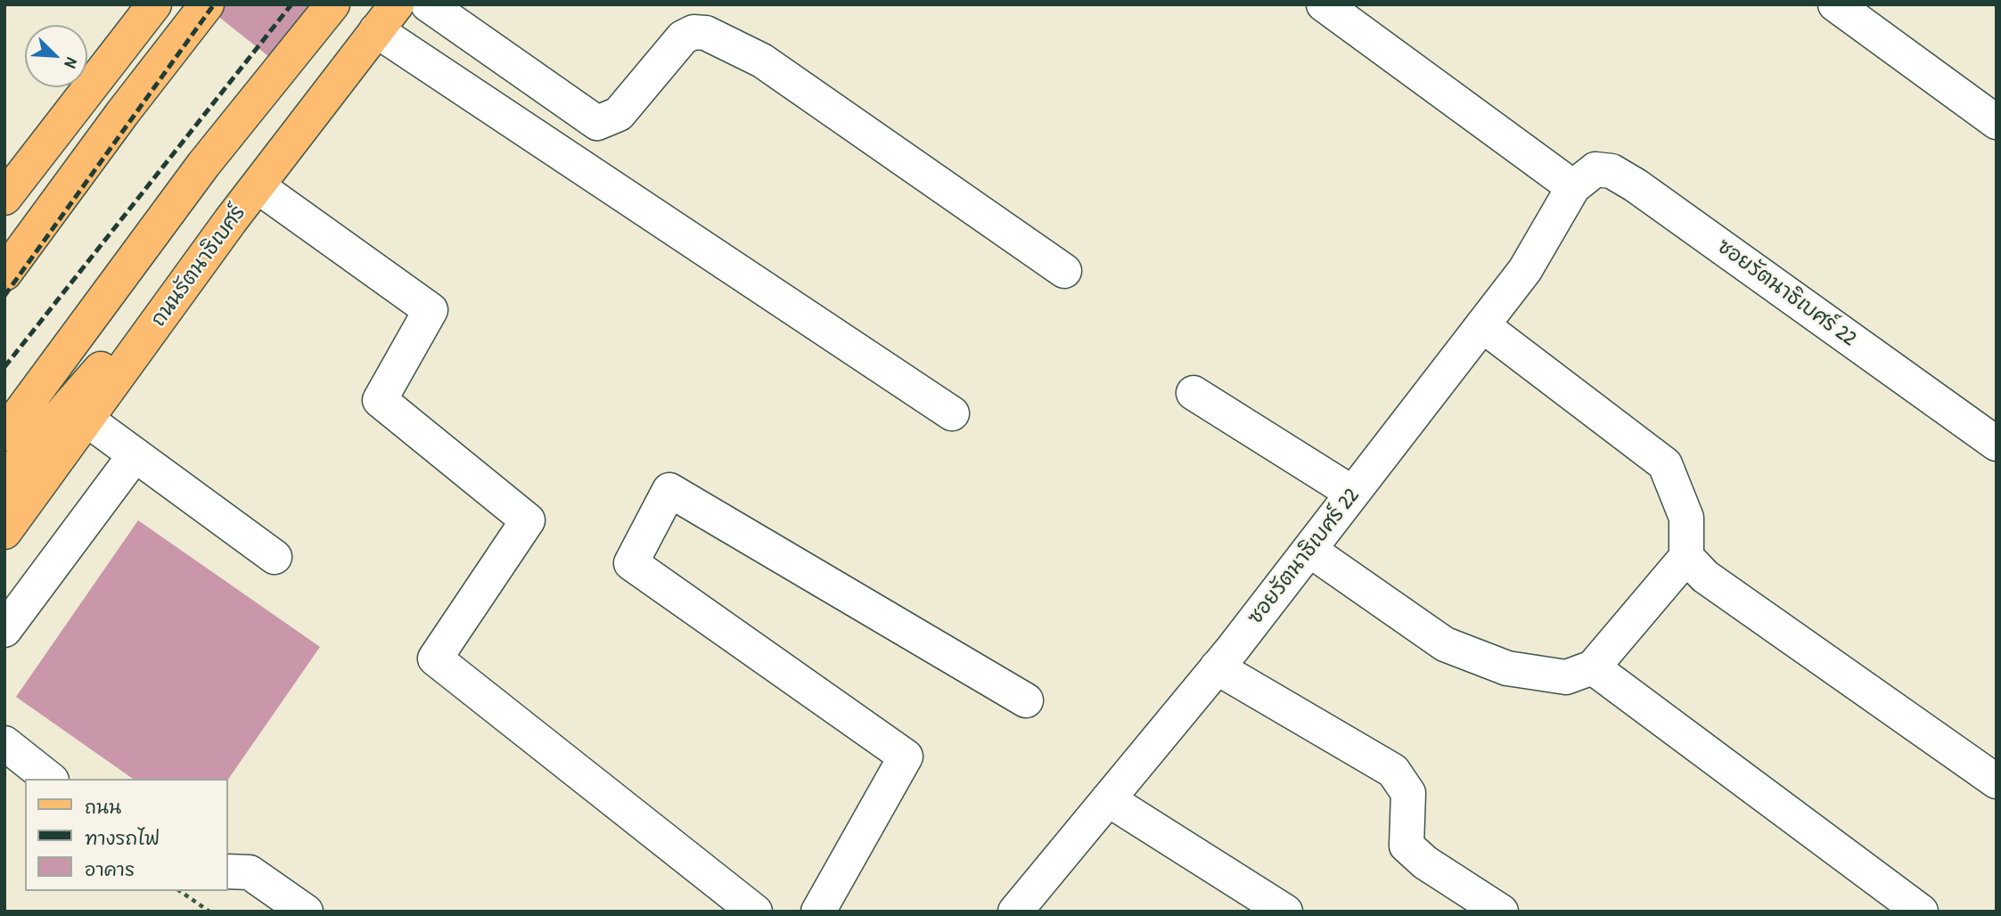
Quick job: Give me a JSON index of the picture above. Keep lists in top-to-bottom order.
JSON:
{
  "streets": {
    "main road": ["ถนนรัตนาธิเบศร์"],
    "street": ["ซอยรัตนาธิเบศร์ 22"]
  },
  "legend": ["ถนน", "ทางรถไฟ", "อาคาร"],
  "north": "bottom right"
}
